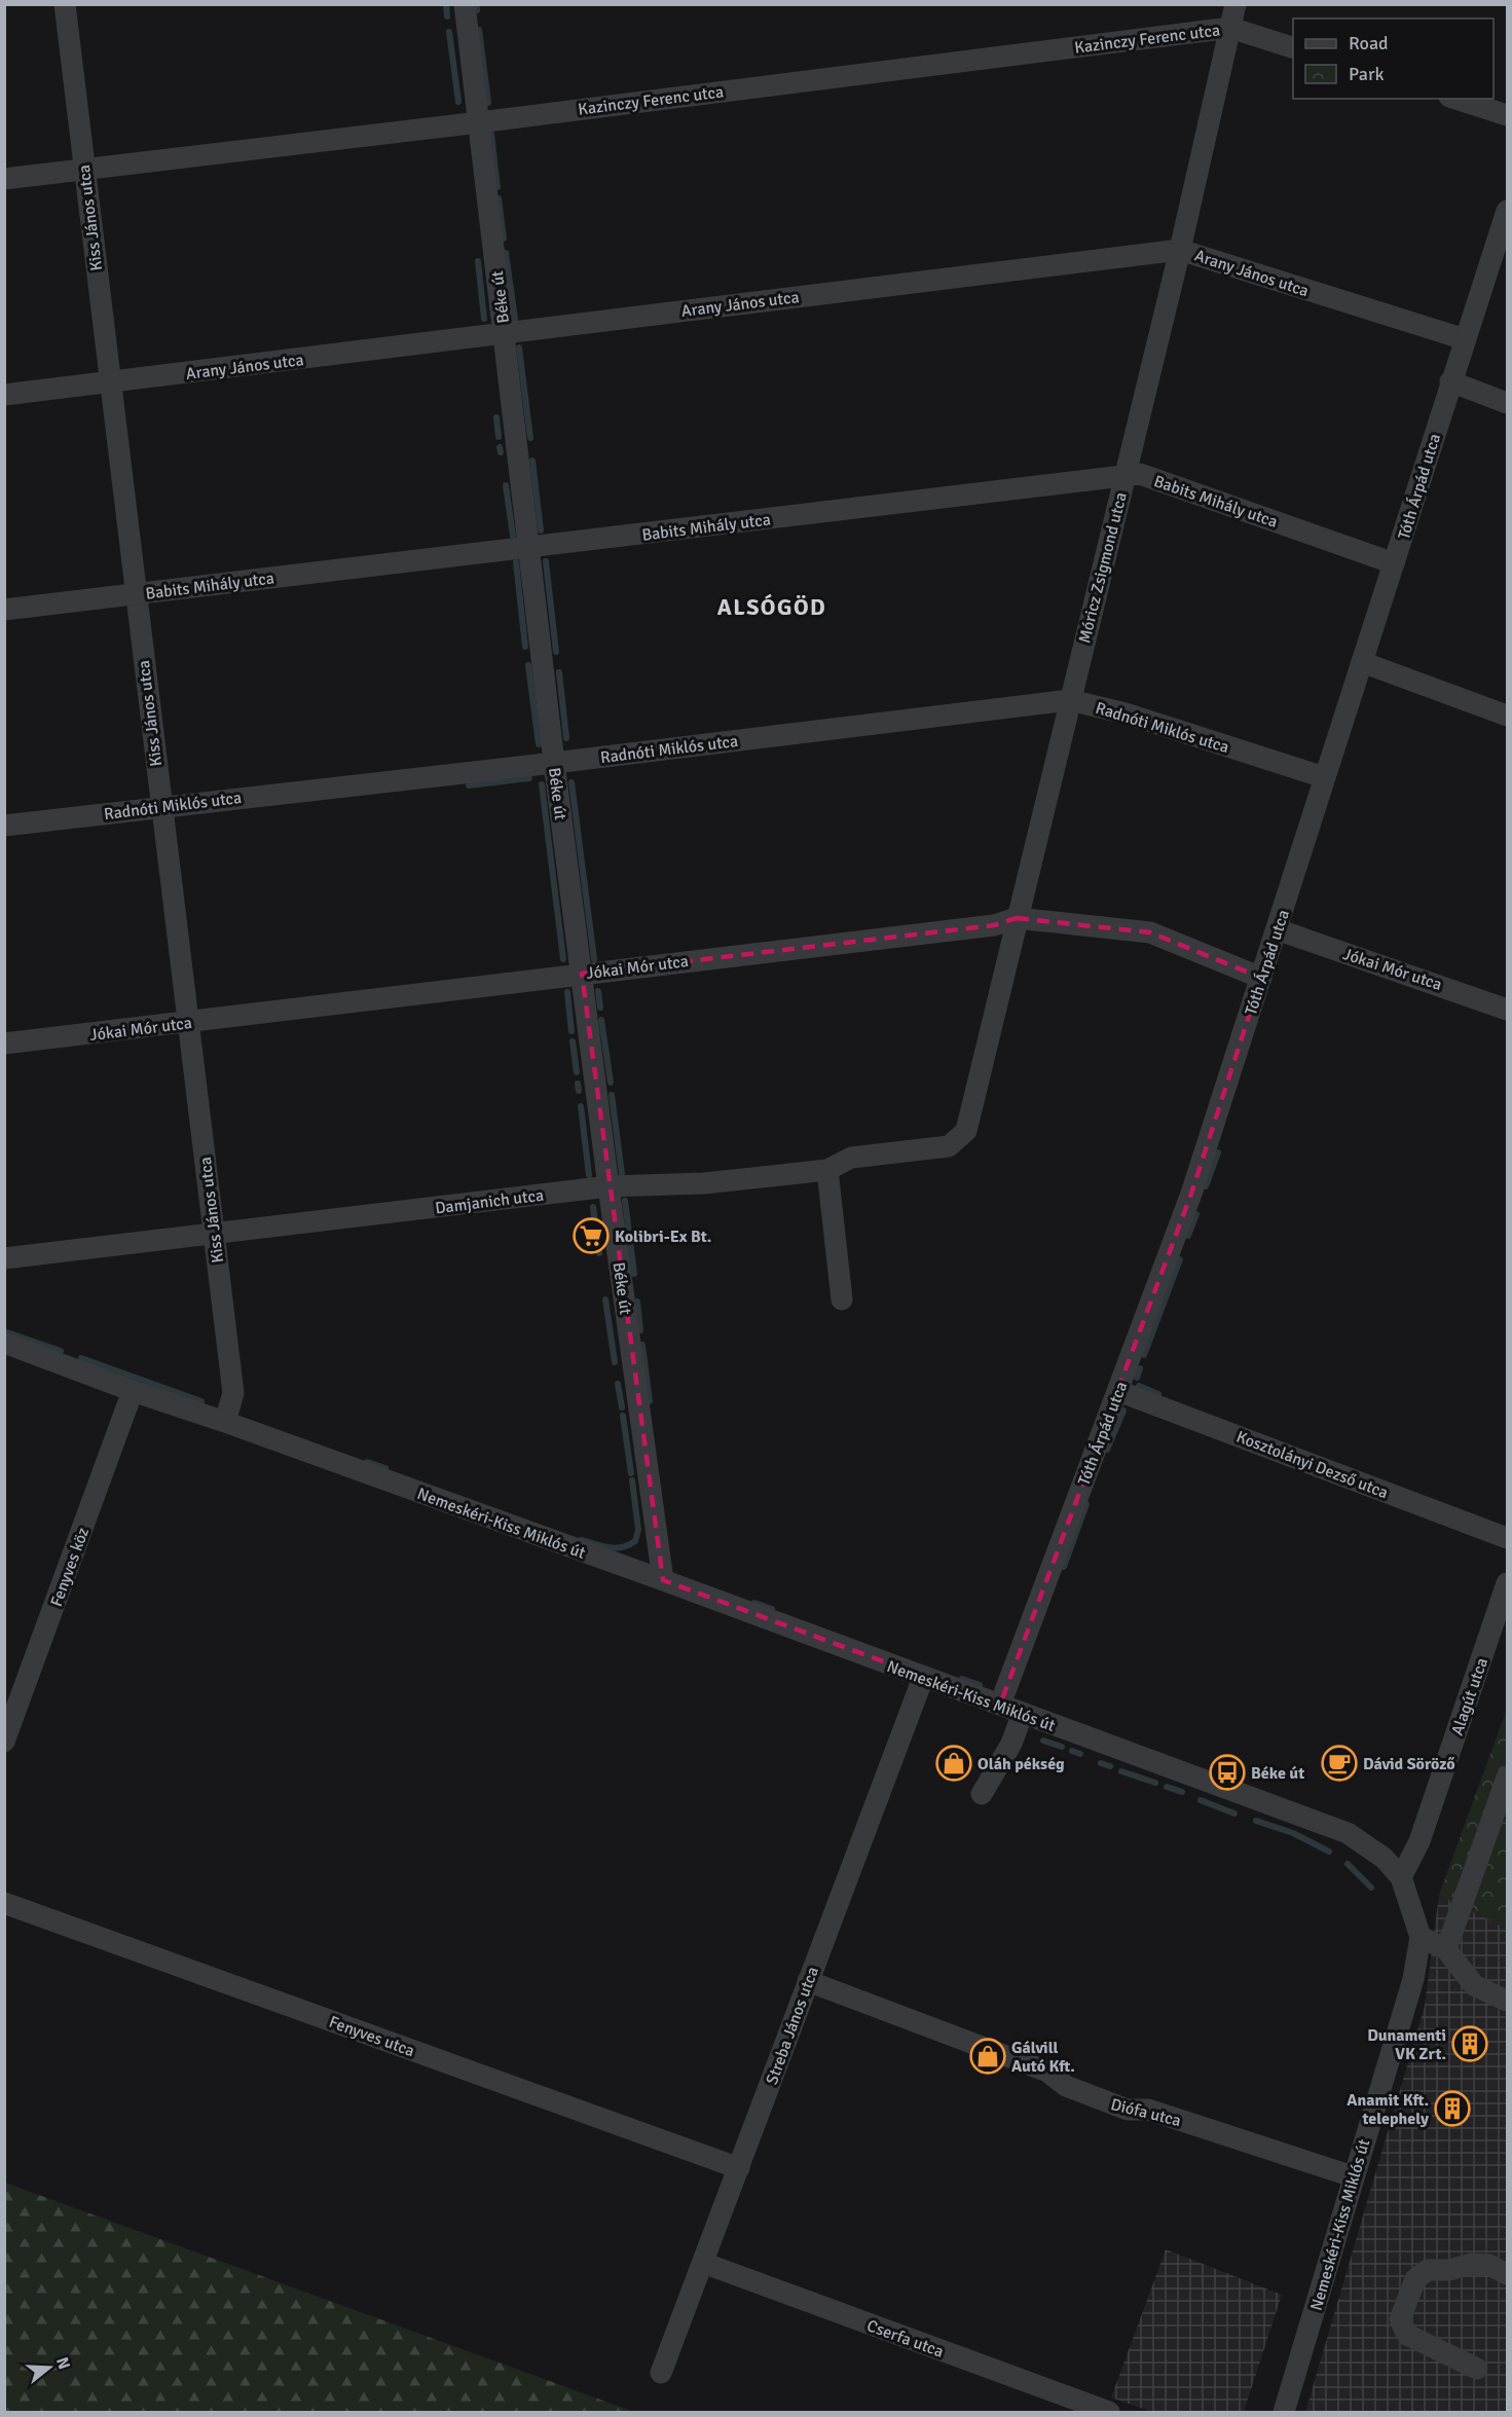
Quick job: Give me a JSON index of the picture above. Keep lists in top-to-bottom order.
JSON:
{
  "streets": {
    "street": [
      "Kazinczy Ferenc utca",
      "Kiss János utca",
      "Arany János utca",
      "Béke út",
      "Tóth Árpád utca",
      "Babits Mihály utca",
      "Móricz Zsigmond utca",
      "Radnóti Miklós utca",
      "Jókai Mór utca",
      "Damjanich utca",
      "Kosztolányi Dezső utca",
      "Nemeskéri-Kiss Miklós út",
      "Fenyves köz",
      "Alagút utca",
      "Streba János utca",
      "Fenyves utca",
      "Diófa utca",
      "Cserfa utca"
    ]
  },
  "crossings": [
    ["Kazinczy Ferenc utca", "Kiss János utca"],
    ["Kazinczy Ferenc utca", "Béke út"],
    ["Kazinczy Ferenc utca", "Móricz Zsigmond utca"],
    ["Kiss János utca", "Arany János utca"],
    ["Kiss János utca", "Babits Mihály utca"],
    ["Kiss János utca", "Radnóti Miklós utca"],
    ["Kiss János utca", "Jókai Mór utca"],
    ["Kiss János utca", "Damjanich utca"],
    ["Kiss János utca", "Nemeskéri-Kiss Miklós út"],
    ["Arany János utca", "Béke út"],
    ["Arany János utca", "Tóth Árpád utca"],
    ["Arany János utca", "Móricz Zsigmond utca"],
    ["Béke út", "Babits Mihály utca"],
    ["Béke út", "Radnóti Miklós utca"],
    ["Béke út", "Jókai Mór utca"],
    ["Béke út", "Damjanich utca"],
    ["Béke út", "Nemeskéri-Kiss Miklós út"],
    ["Tóth Árpád utca", "Babits Mihály utca"],
    ["Tóth Árpád utca", "Radnóti Miklós utca"],
    ["Tóth Árpád utca", "Jókai Mór utca"],
    ["Tóth Árpád utca", "Kosztolányi Dezső utca"],
    ["Tóth Árpád utca", "Nemeskéri-Kiss Miklós út"],
    ["Babits Mihály utca", "Móricz Zsigmond utca"],
    ["Móricz Zsigmond utca", "Radnóti Miklós utca"],
    ["Móricz Zsigmond utca", "Jókai Mór utca"],
    ["Móricz Zsigmond utca", "Damjanich utca"],
    ["Nemeskéri-Kiss Miklós út", "Fenyves köz"],
    ["Nemeskéri-Kiss Miklós út", "Alagút utca"],
    ["Nemeskéri-Kiss Miklós út", "Streba János utca"],
    ["Nemeskéri-Kiss Miklós út", "Diófa utca"],
    ["Streba János utca", "Fenyves utca"],
    ["Streba János utca", "Diófa utca"],
    ["Streba János utca", "Cserfa utca"]
  ],
  "districts": ["ALSÓGÖD"],
  "places": {
    "supermarket": ["Kolibri-Ex Bt."],
    "shop": ["Oláh pékség", "Gálvill Autó Kft."],
    "cafe": ["Dávid Söröző"],
    "bus stop": ["Béke út"],
    "building": ["Dunamenti VK Zrt.", "Anamit Kft. telephely"]
  },
  "legend": ["Road", "Park"],
  "north": "right"
}
